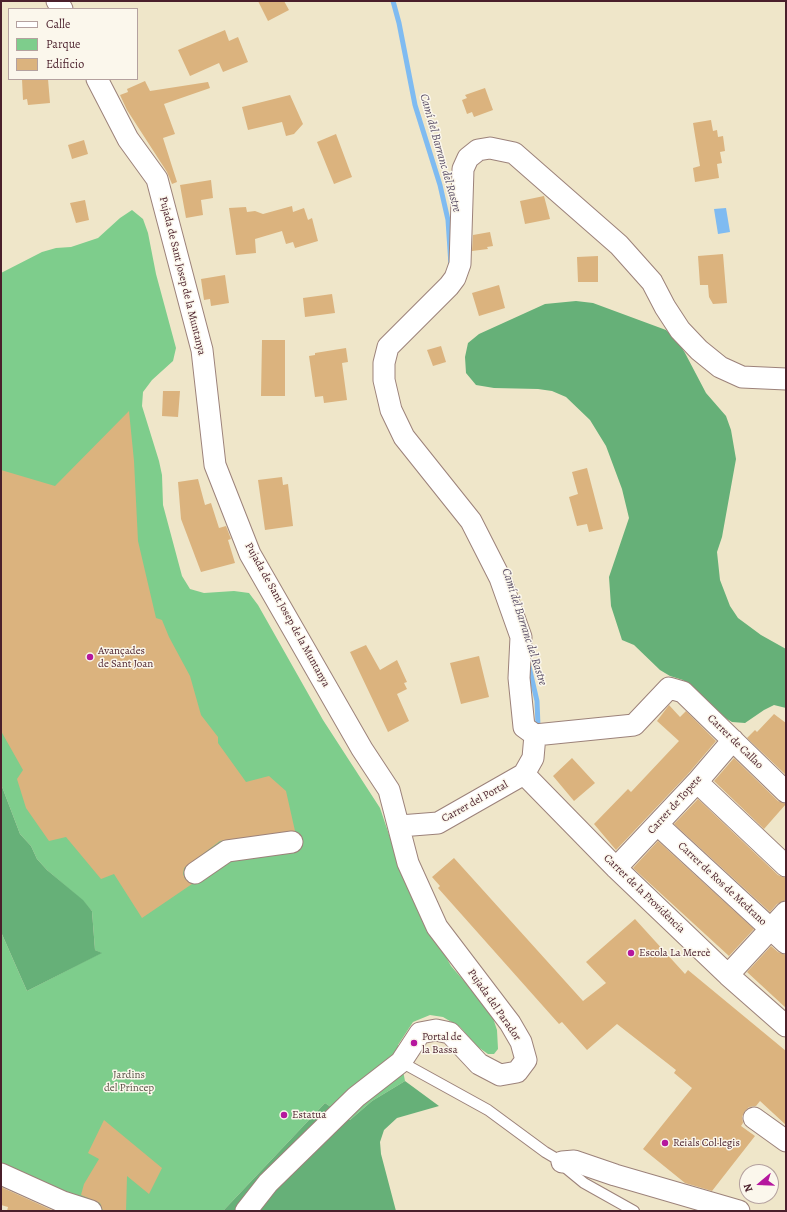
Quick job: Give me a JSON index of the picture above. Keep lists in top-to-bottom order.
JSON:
{
  "streets": {
    "street": [
      "Pujada de Sant Josep de la Muntanya",
      "Carrer de Callao",
      "Carrer del Portal",
      "Carrer de Topete",
      "Carrer de Ros de Medrano",
      "Carrer de la Providència",
      "Pujada del Parador"
    ]
  },
  "crossings": [
    ["Pujada de Sant Josep de la Muntanya", "Carrer del Portal"],
    ["Pujada de Sant Josep de la Muntanya", "Pujada del Parador"],
    ["Carrer de Callao", "Carrer de Topete"],
    ["Carrer del Portal", "Carrer de la Providència"],
    ["Carrer del Portal", "Pujada del Parador"],
    ["Carrer de Topete", "Carrer de Ros de Medrano"],
    ["Carrer de Topete", "Carrer de la Providència"]
  ],
  "water": ["Camí del Barranc del Rastre"],
  "parks": ["Jardins del Príncep"],
  "places": [
    "Avançades de Sant Joan",
    "Escola La Mercè",
    "Portal de la Bassa",
    "Estatua",
    "Reials Col·legis"
  ],
  "legend": ["Calle", "Parque", "Edificio"],
  "north": "left"
}
